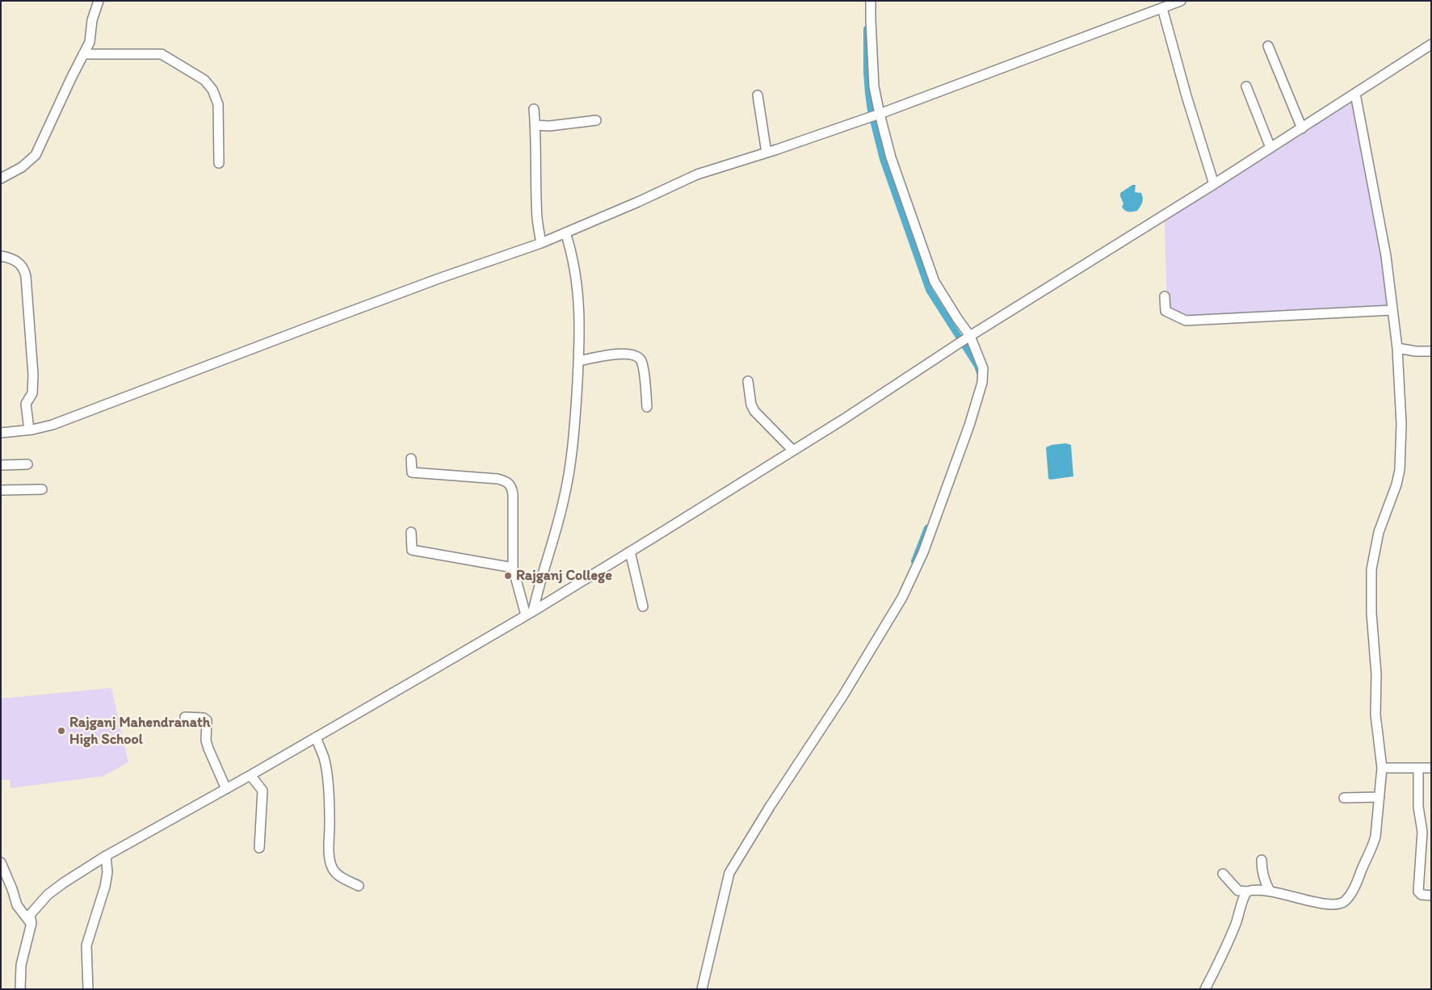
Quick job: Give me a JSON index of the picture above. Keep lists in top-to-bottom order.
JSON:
{
  "places": ["Rajganj College", "Rajganj Mahendranath High School"]
}
